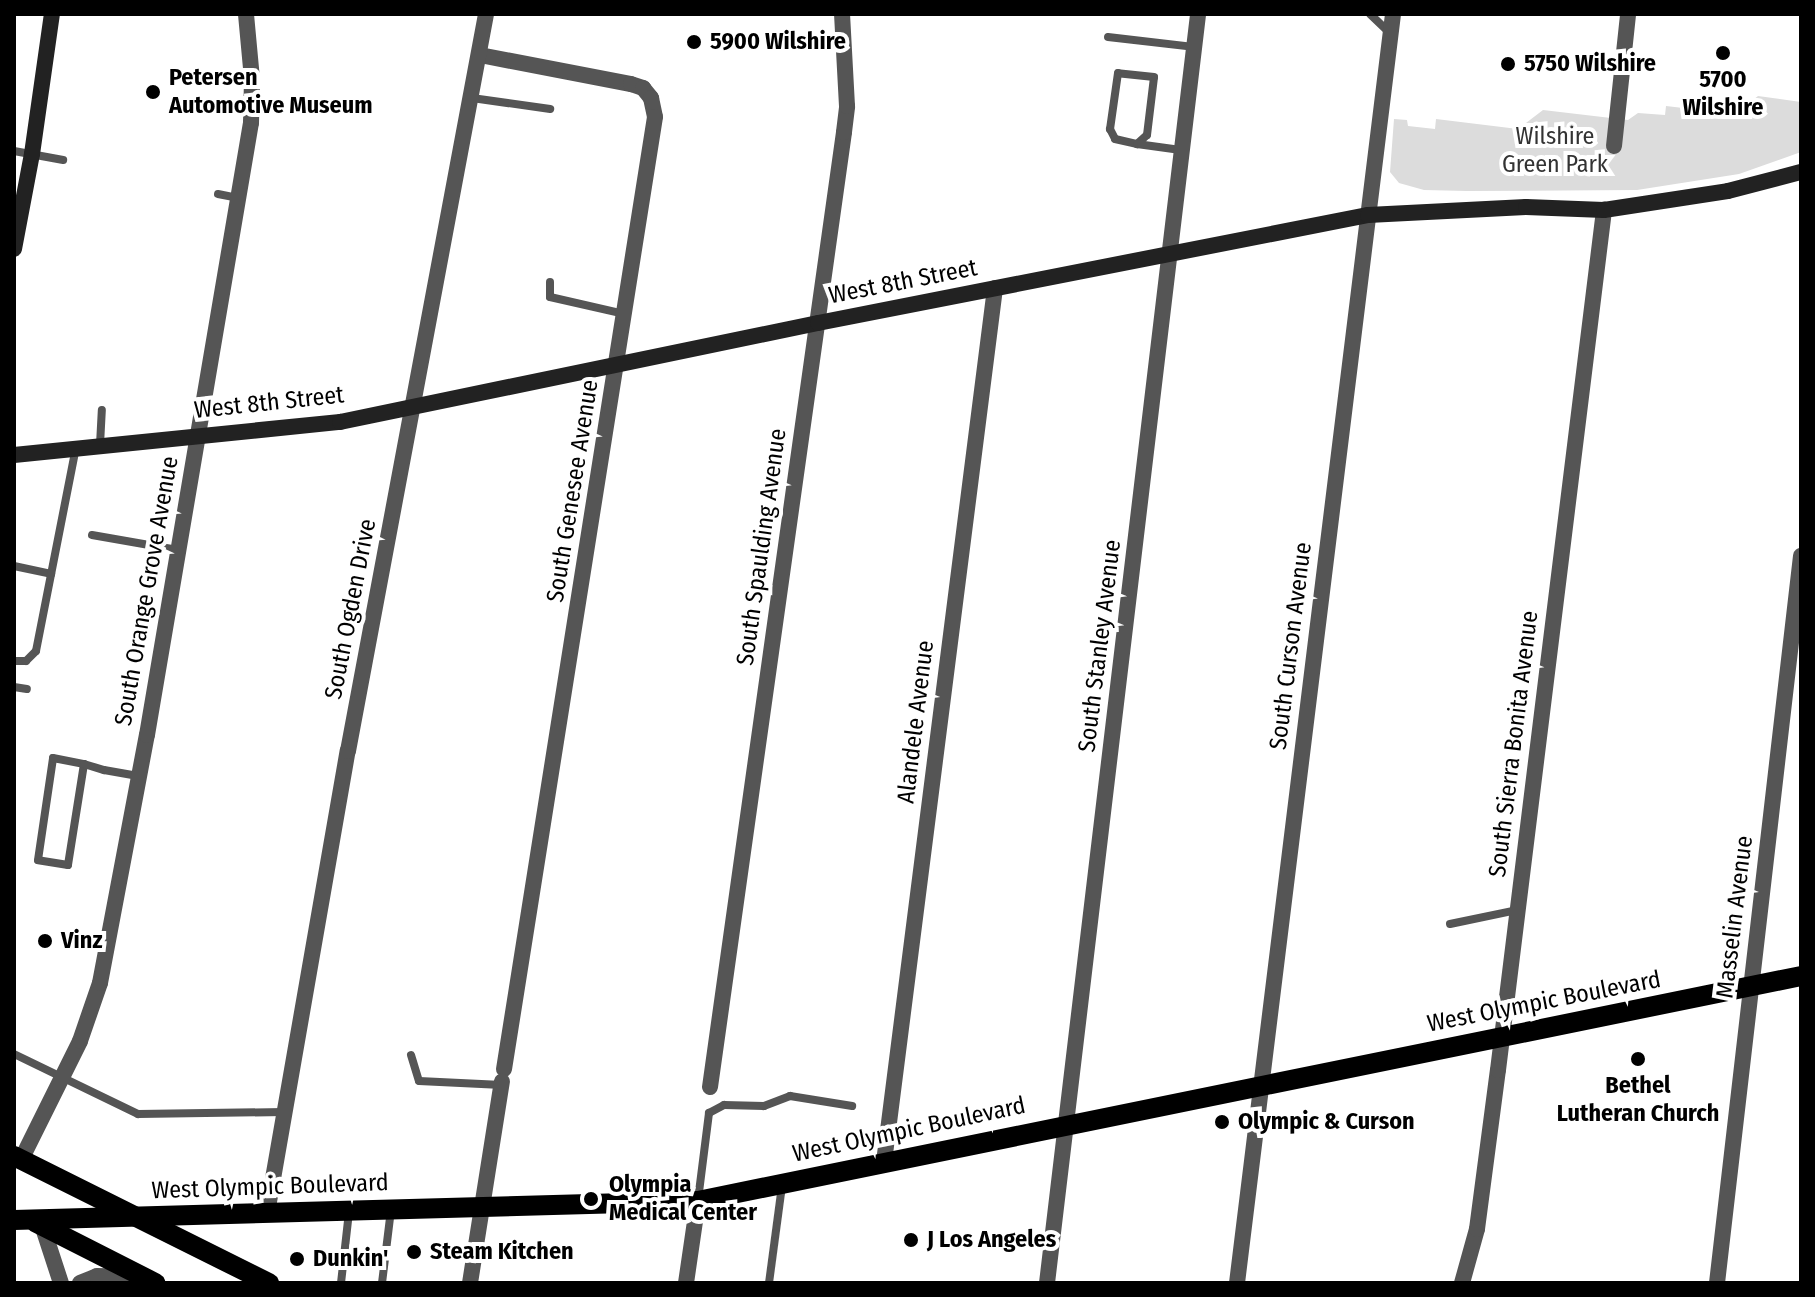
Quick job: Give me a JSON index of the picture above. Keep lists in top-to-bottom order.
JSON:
{
  "streets": {
    "main road": ["West Olympic Boulevard"],
    "street": [
      "West 8th Street",
      "South Genesee Avenue",
      "South Spaulding Avenue",
      "South Orange Grove Avenue",
      "South Ogden Drive",
      "South Stanley Avenue",
      "South Curson Avenue",
      "Alandele Avenue",
      "South Sierra Bonita Avenue",
      "Masselin Avenue"
    ]
  },
  "crossings": [
    ["West 8th Street", "South Genesee Avenue"],
    ["West 8th Street", "South Spaulding Avenue"],
    ["West 8th Street", "South Orange Grove Avenue"],
    ["West 8th Street", "South Ogden Drive"],
    ["West 8th Street", "South Stanley Avenue"],
    ["West 8th Street", "South Curson Avenue"],
    ["West 8th Street", "Alandele Avenue"],
    ["West 8th Street", "South Sierra Bonita Avenue"],
    ["South Genesee Avenue", "South Ogden Drive"],
    ["South Genesee Avenue", "West Olympic Boulevard"],
    ["South Ogden Drive", "West Olympic Boulevard"],
    ["South Stanley Avenue", "West Olympic Boulevard"],
    ["South Curson Avenue", "West Olympic Boulevard"],
    ["Alandele Avenue", "West Olympic Boulevard"],
    ["South Sierra Bonita Avenue", "West Olympic Boulevard"],
    ["Masselin Avenue", "West Olympic Boulevard"]
  ],
  "parks": ["Wilshire Green Park"],
  "places": [
    "5900 Wilshire",
    "5700 Wilshire",
    "5750 Wilshire",
    "Petersen Automotive Museum",
    "Vinz",
    "Bethel Lutheran Church",
    "Olympic & Curson",
    "Olympia Medical Center",
    "J Los Angeles",
    "Steam Kitchen",
    "Dunkin'"
  ]
}
